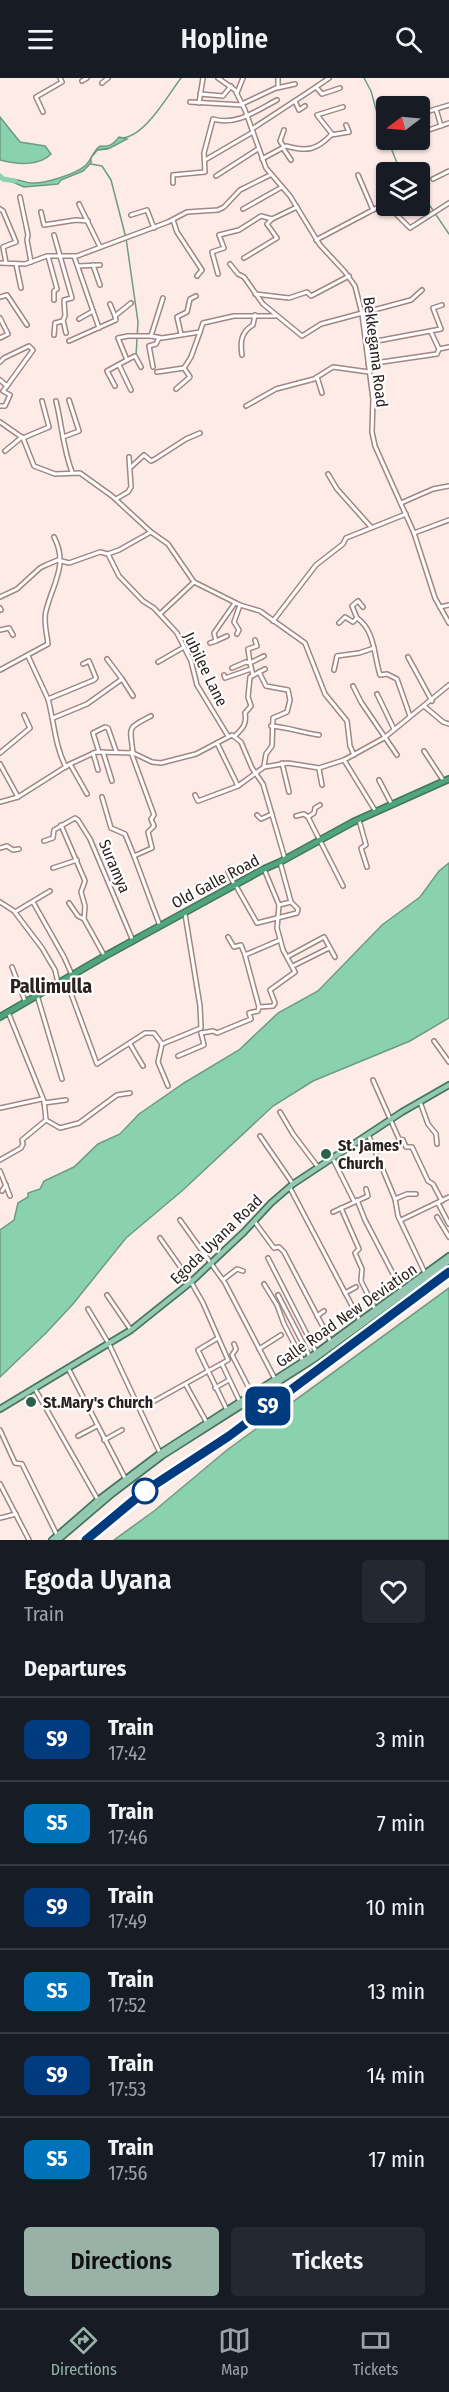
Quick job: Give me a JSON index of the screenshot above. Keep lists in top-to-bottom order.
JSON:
{
  "streets": {
    "highway": ["Old Galle Road"],
    "main road": ["Egoda Uyana Road", "Galle Road New Deviation"],
    "street": ["Bekkegama Road", "Jubilee Lane", "Suramya"]
  },
  "crossings": [
    ["Suramya", "Old Galle Road"]
  ],
  "districts": ["Pallimulla"],
  "places": ["St. James' Church", "St.Mary's Church"],
  "north": "left",
  "page": {
    "header": "Hopline",
    "on_map": "S9",
    "heading": [
      ["Egoda Uyana", "Train"],
      "Departures"
    ],
    "list": [
      {
        "mark": "S9",
        "name": "Train",
        "note": "17:42",
        "value": "3 min"
      },
      {
        "mark": "S5",
        "name": "Train",
        "note": "17:46",
        "value": "7 min"
      },
      {
        "mark": "S9",
        "name": "Train",
        "note": "17:49",
        "value": "10 min"
      },
      {
        "mark": "S5",
        "name": "Train",
        "note": "17:52",
        "value": "13 min"
      },
      {
        "mark": "S9",
        "name": "Train",
        "note": "17:53",
        "value": "14 min"
      },
      {
        "mark": "S5",
        "name": "Train",
        "note": "17:56",
        "value": "17 min"
      }
    ],
    "buttons": ["Directions", "Tickets"],
    "tabs": ["Directions", "Map", "Tickets"]
  }
}
